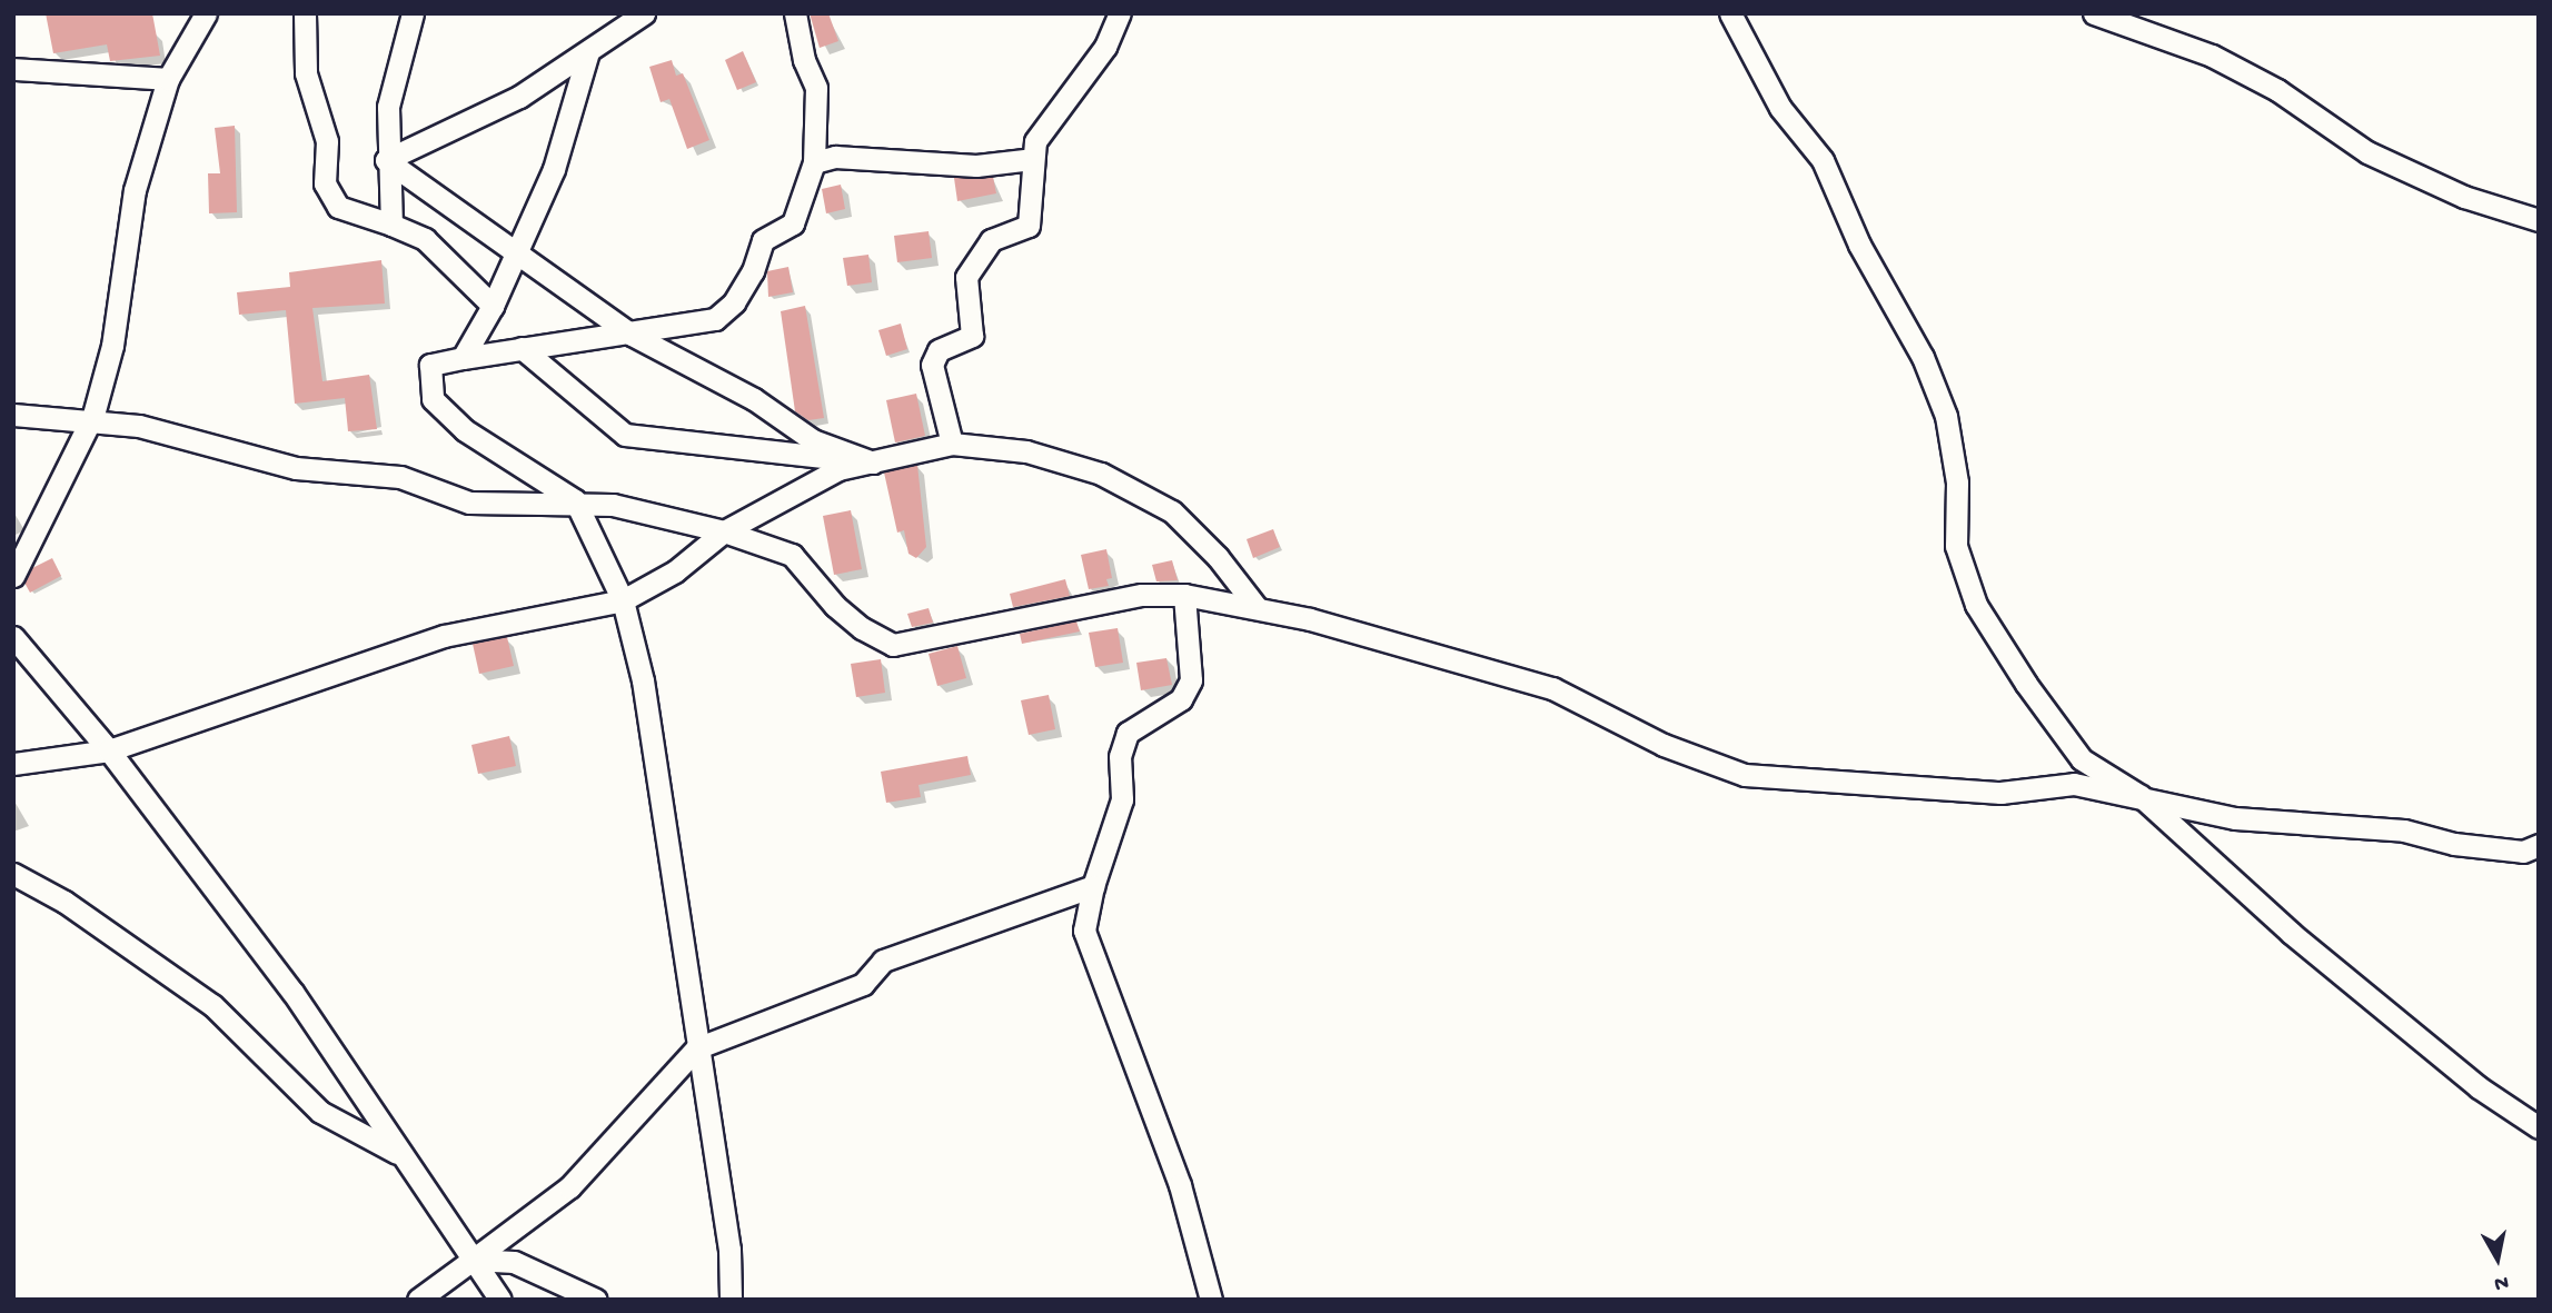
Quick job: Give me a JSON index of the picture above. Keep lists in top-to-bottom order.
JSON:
{
  "north": "bottom"
}
